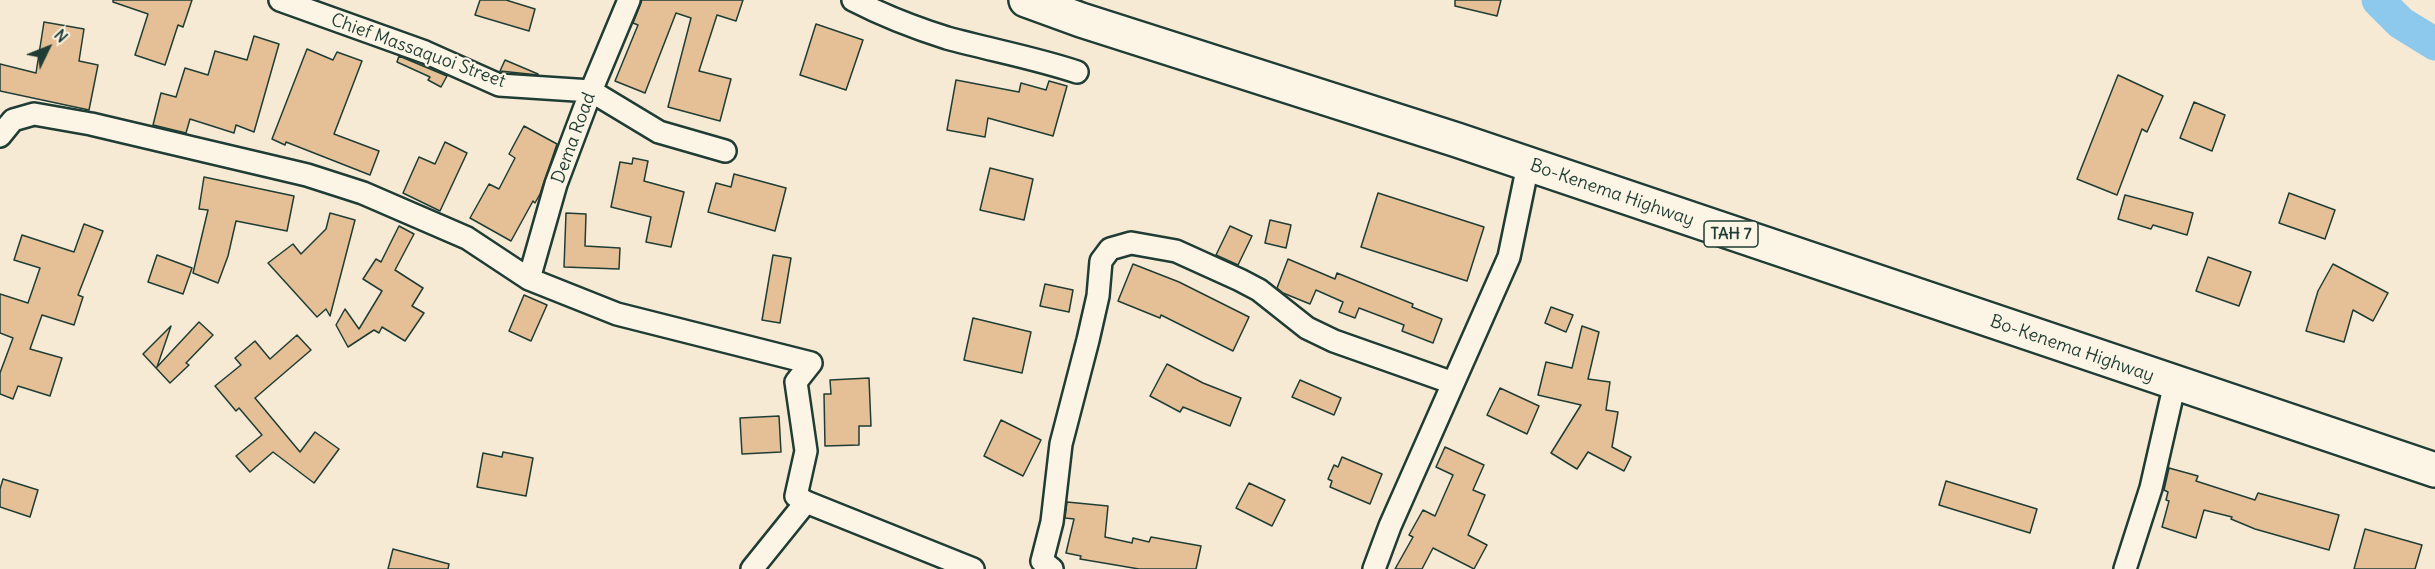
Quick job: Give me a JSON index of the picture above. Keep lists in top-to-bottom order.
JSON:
{
  "streets": {
    "highway": ["Bo-Kenema Highway", "TAH 7"],
    "street": ["Chief Massaquoi Street", "Dema Road"]
  },
  "crossings": [
    ["Chief Massaquoi Street", "Dema Road"]
  ],
  "north": "top right"
}
